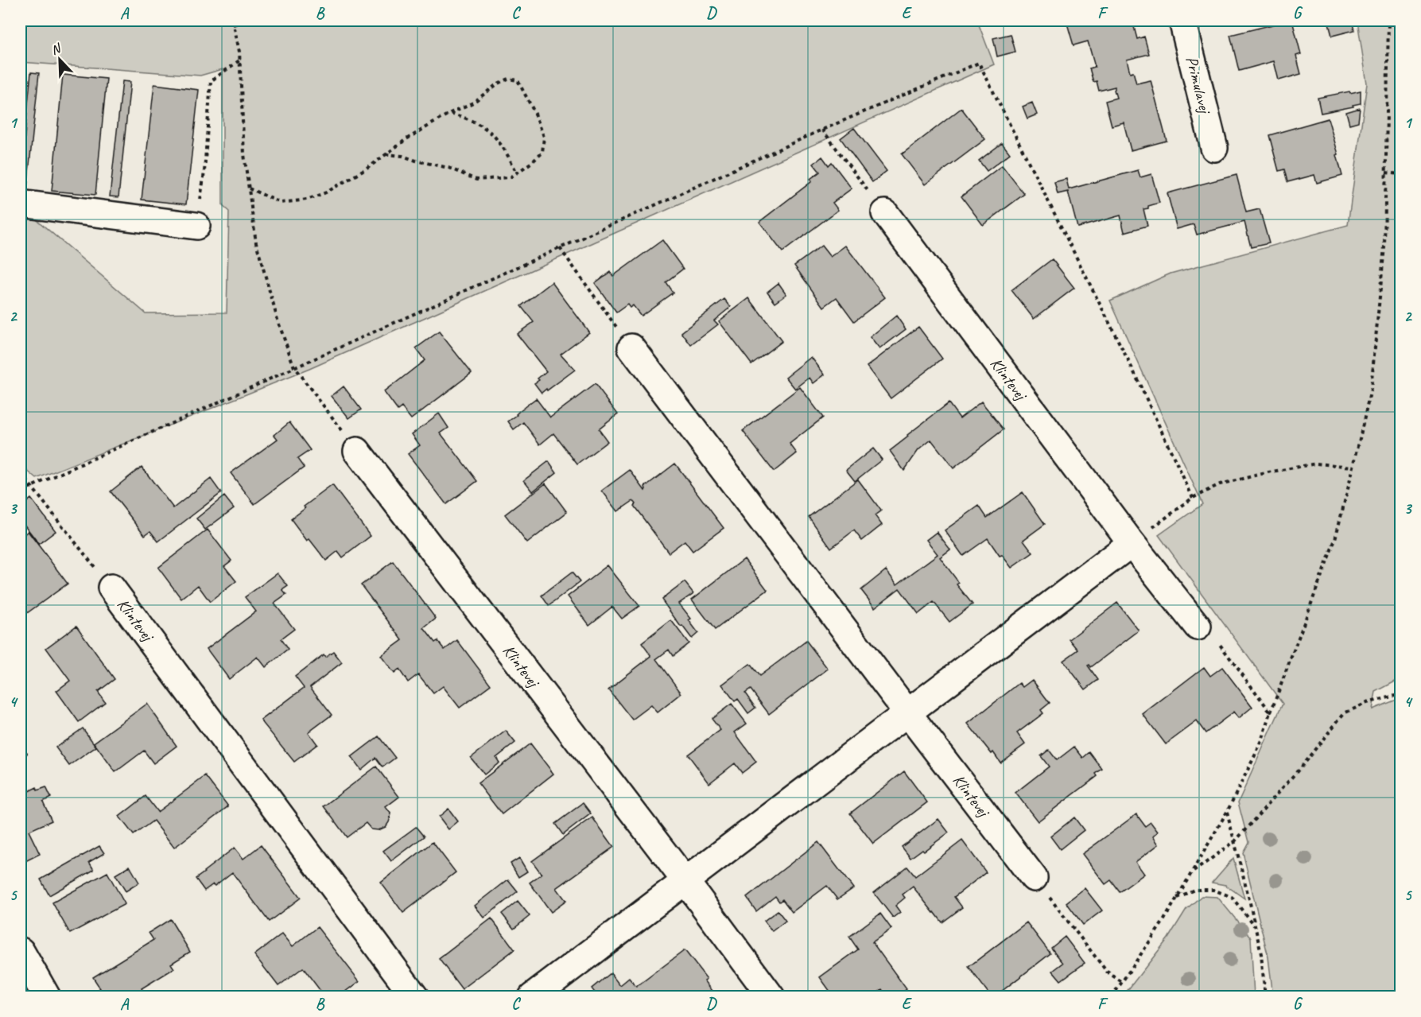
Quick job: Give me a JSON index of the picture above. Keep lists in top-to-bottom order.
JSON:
{
  "streets": {
    "street": ["Primulavej", "Klintevej"]
  },
  "north": "top left",
  "grid": {
    "columns": [
      "A",
      "B",
      "C",
      "D",
      "E",
      "F",
      "G"
    ],
    "rows": [
      "1",
      "2",
      "3",
      "4",
      "5"
    ]
  }
}
